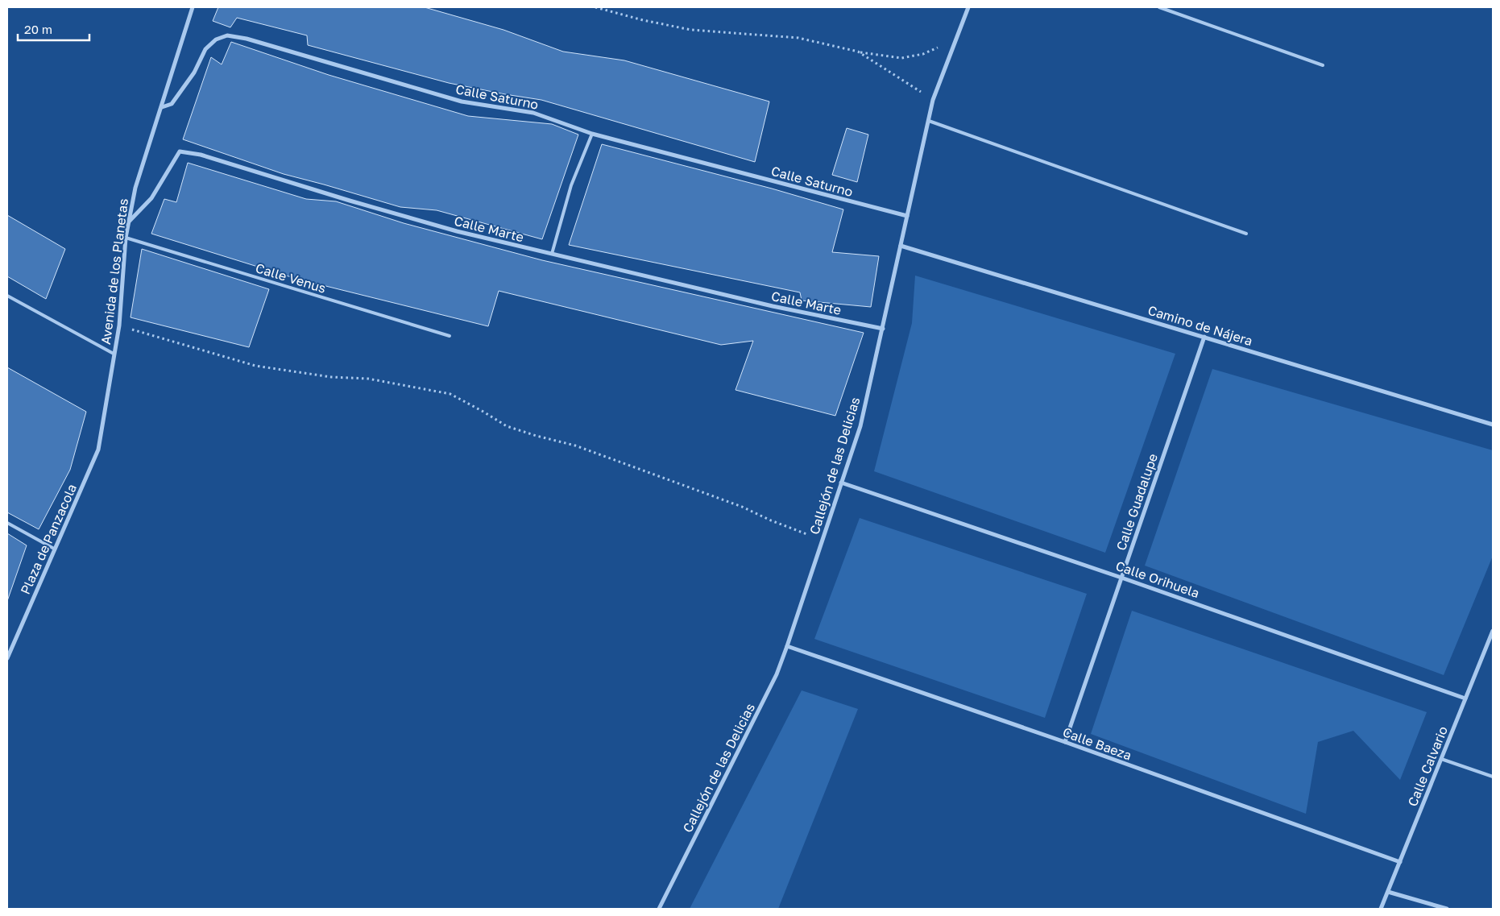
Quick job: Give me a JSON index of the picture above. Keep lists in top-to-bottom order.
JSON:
{
  "streets": {
    "street": [
      "Calle Saturno",
      "Calle Marte",
      "Avenida de los Planetas",
      "Camino de Nájera",
      "Callejón de las Delicias",
      "Calle Guadalupe",
      "Plaza de Panzacola",
      "Calle Orihuela",
      "Calle Baeza",
      "Calle Calvario"
    ],
    "lane": ["Calle Venus"]
  },
  "crossings": [
    ["Calle Saturno", "Avenida de los Planetas"],
    ["Calle Saturno", "Callejón de las Delicias"],
    ["Calle Marte", "Avenida de los Planetas"],
    ["Calle Marte", "Callejón de las Delicias"],
    ["Avenida de los Planetas", "Calle Venus"],
    ["Avenida de los Planetas", "Plaza de Panzacola"],
    ["Camino de Nájera", "Callejón de las Delicias"],
    ["Camino de Nájera", "Calle Guadalupe"],
    ["Callejón de las Delicias", "Calle Orihuela"],
    ["Callejón de las Delicias", "Calle Baeza"],
    ["Calle Guadalupe", "Calle Orihuela"],
    ["Calle Guadalupe", "Calle Baeza"],
    ["Calle Orihuela", "Calle Calvario"],
    ["Calle Baeza", "Calle Calvario"]
  ],
  "scale_bar": "20 m"
}
